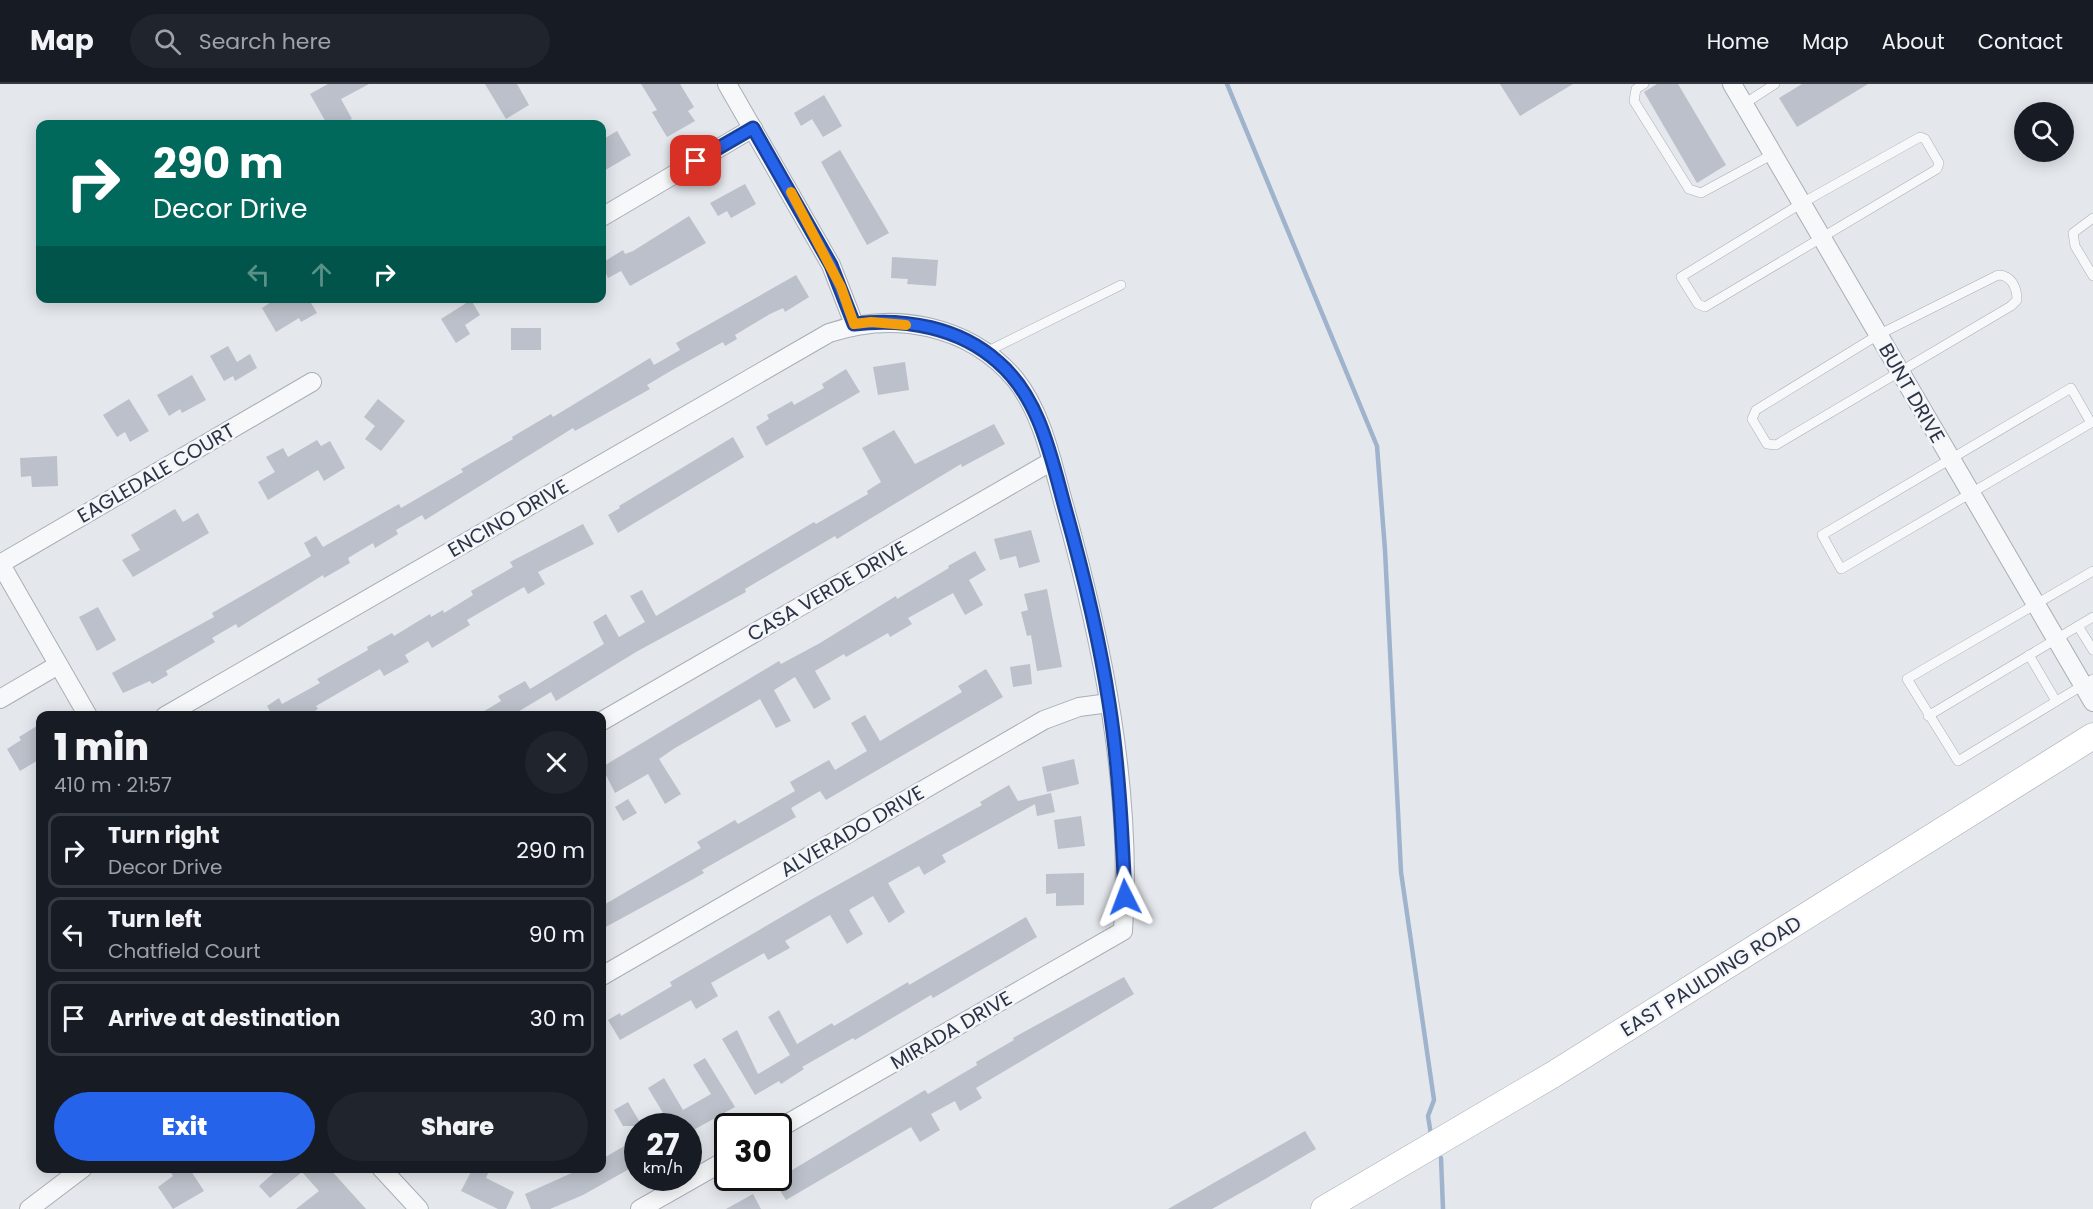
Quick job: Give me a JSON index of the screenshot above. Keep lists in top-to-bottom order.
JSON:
{
  "streets": {
    "main road": ["EAST PAULDING ROAD"],
    "street": [
      "BUNT DRIVE",
      "EAGLEDALE COURT",
      "ENCINO DRIVE",
      "CASA VERDE DRIVE",
      "ALVERADO DRIVE",
      "MIRADA DRIVE"
    ]
  },
  "crossings": [
    ["ENCINO DRIVE", "CASA VERDE DRIVE"],
    ["ENCINO DRIVE", "ALVERADO DRIVE"],
    ["ENCINO DRIVE", "MIRADA DRIVE"]
  ],
  "page": {
    "header": "Map",
    "search": "Search here",
    "nav": [
      "Home",
      "Map",
      "About",
      "Contact"
    ],
    "turn": ["290 m", "Decor Drive"],
    "heading": ["1 min", "410 m · 21:57"],
    "list": [
      {
        "name": "Turn right",
        "note": "Decor Drive",
        "value": "290 m"
      },
      {
        "name": "Turn left",
        "note": "Chatfield Court",
        "value": "90 m"
      },
      {
        "name": "Arrive at destination",
        "value": "30 m"
      }
    ],
    "buttons": ["Exit", "Share"],
    "speed": "27 km/h",
    "limit": "30"
  }
}
